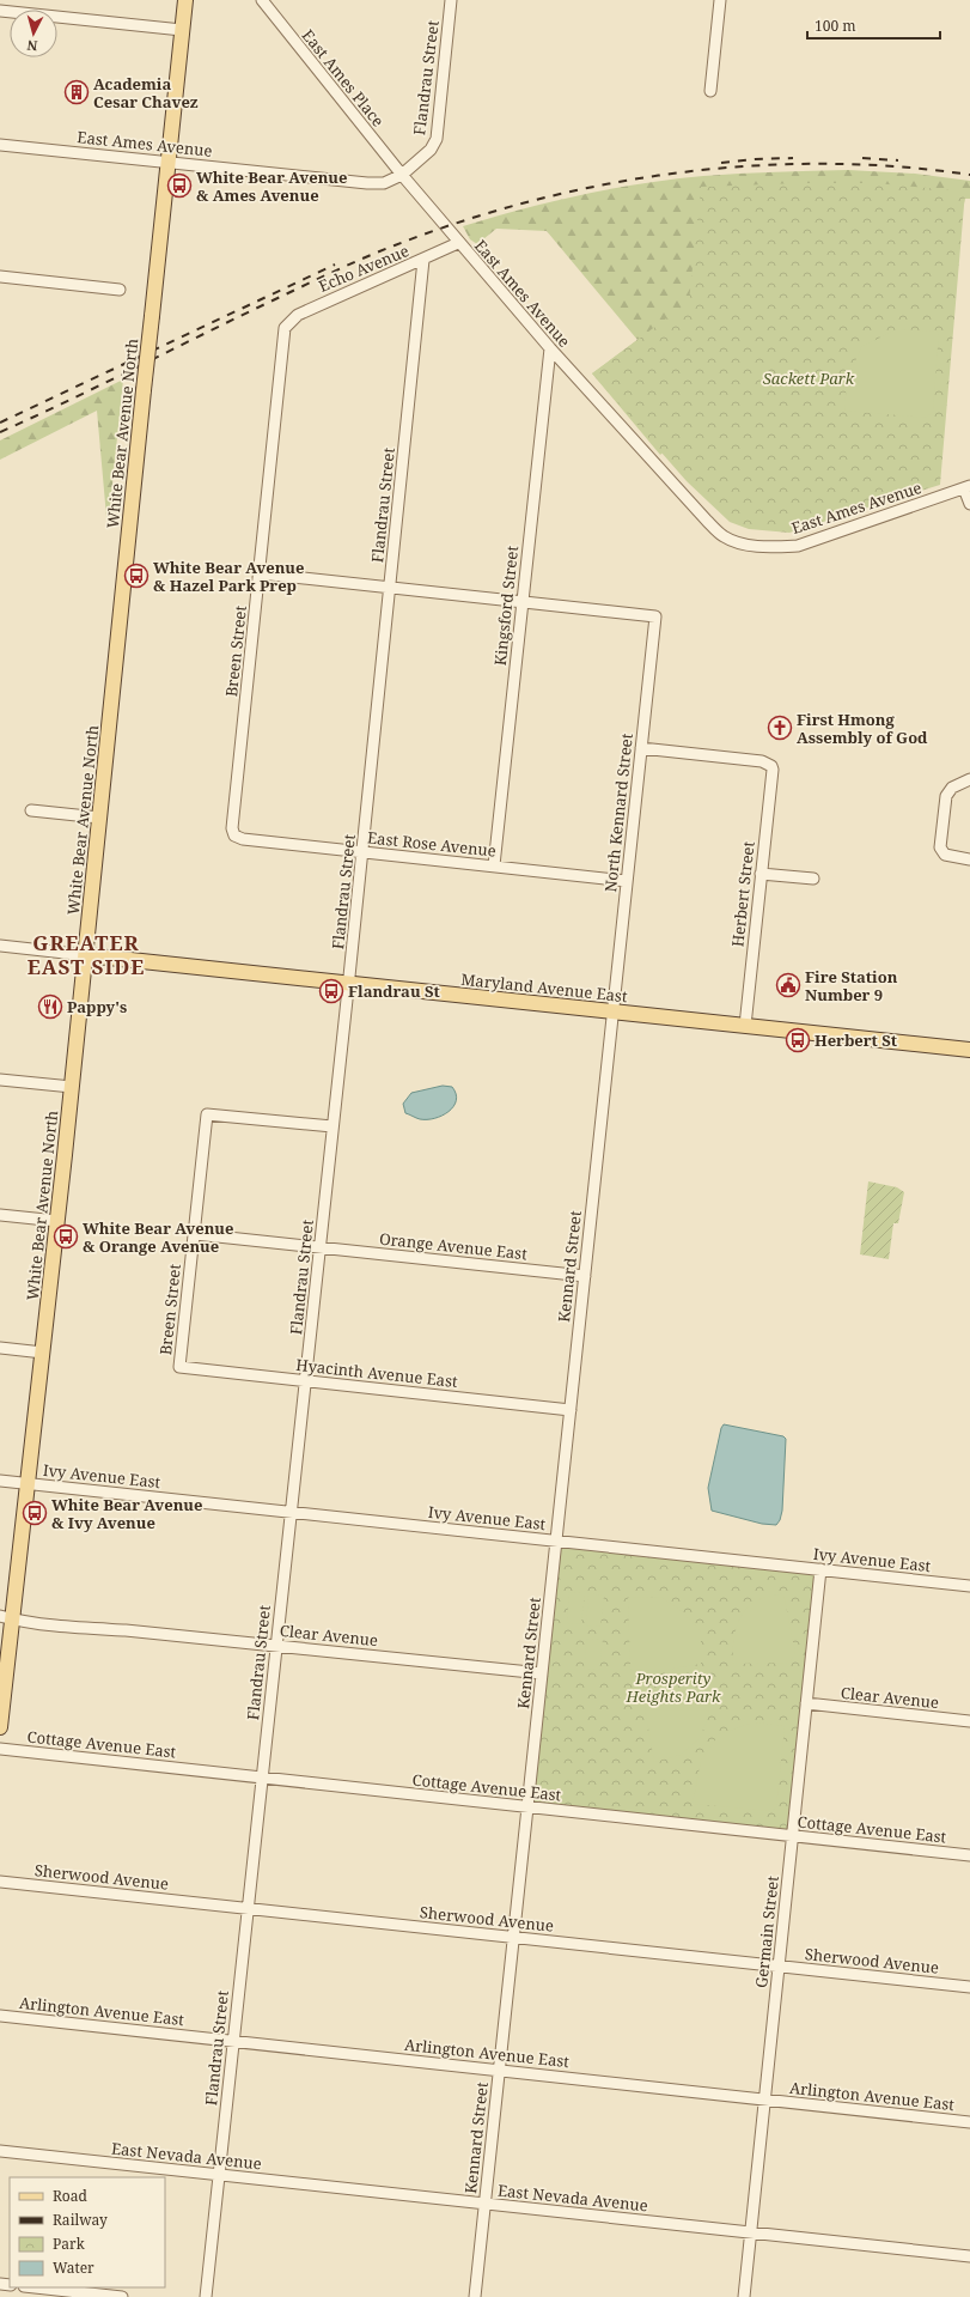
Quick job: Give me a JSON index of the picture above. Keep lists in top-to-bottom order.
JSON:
{
  "streets": {
    "main road": ["White Bear Avenue North", "Maryland Avenue East"],
    "street": [
      "East Ames Place",
      "Flandrau Street",
      "East Ames Avenue",
      "Echo Avenue",
      "Kingsford Street",
      "Breen Street",
      "North Kennard Street",
      "East Rose Avenue",
      "Herbert Street",
      "Orange Avenue East",
      "Kennard Street",
      "Hyacinth Avenue East",
      "Ivy Avenue East",
      "Clear Avenue",
      "Cottage Avenue East",
      "Sherwood Avenue",
      "Germain Street",
      "Arlington Avenue East",
      "East Nevada Avenue"
    ]
  },
  "crossings": [
    ["East Ames Place", "Flandrau Street"],
    ["East Ames Place", "East Ames Avenue"],
    ["Flandrau Street", "East Ames Avenue"],
    ["Flandrau Street", "Echo Avenue"],
    ["Flandrau Street", "Breen Street"],
    ["Flandrau Street", "East Rose Avenue"],
    ["Flandrau Street", "Maryland Avenue East"],
    ["Flandrau Street", "Orange Avenue East"],
    ["Flandrau Street", "Hyacinth Avenue East"],
    ["Flandrau Street", "Ivy Avenue East"],
    ["Flandrau Street", "Clear Avenue"],
    ["Flandrau Street", "Cottage Avenue East"],
    ["Flandrau Street", "Sherwood Avenue"],
    ["Flandrau Street", "Arlington Avenue East"],
    ["Flandrau Street", "East Nevada Avenue"],
    ["East Ames Avenue", "Echo Avenue"],
    ["East Ames Avenue", "White Bear Avenue North"],
    ["East Ames Avenue", "Kingsford Street"],
    ["Echo Avenue", "Breen Street"],
    ["White Bear Avenue North", "Maryland Avenue East"],
    ["White Bear Avenue North", "Ivy Avenue East"],
    ["White Bear Avenue North", "Clear Avenue"],
    ["Kingsford Street", "North Kennard Street"],
    ["Kingsford Street", "East Rose Avenue"],
    ["Breen Street", "East Rose Avenue"],
    ["Breen Street", "Orange Avenue East"],
    ["Breen Street", "Hyacinth Avenue East"],
    ["North Kennard Street", "East Rose Avenue"],
    ["North Kennard Street", "Herbert Street"],
    ["North Kennard Street", "Maryland Avenue East"],
    ["North Kennard Street", "Kennard Street"],
    ["Herbert Street", "Maryland Avenue East"],
    ["Maryland Avenue East", "Kennard Street"],
    ["Orange Avenue East", "Kennard Street"],
    ["Kennard Street", "Hyacinth Avenue East"],
    ["Kennard Street", "Ivy Avenue East"],
    ["Kennard Street", "Clear Avenue"],
    ["Kennard Street", "Cottage Avenue East"],
    ["Kennard Street", "Sherwood Avenue"],
    ["Kennard Street", "Arlington Avenue East"],
    ["Kennard Street", "East Nevada Avenue"],
    ["Ivy Avenue East", "Germain Street"],
    ["Clear Avenue", "Germain Street"],
    ["Cottage Avenue East", "Germain Street"],
    ["Sherwood Avenue", "Germain Street"],
    ["Germain Street", "Arlington Avenue East"],
    ["Germain Street", "East Nevada Avenue"]
  ],
  "districts": ["GREATER EAST SIDE"],
  "parks": ["Sackett Park", "Prosperity Heights Park"],
  "places": {
    "building": ["Academia Cesar Chavez"],
    "bus stop": [
      "White Bear Avenue & Ames Avenue",
      "White Bear Avenue & Hazel Park Prep",
      "Flandrau St",
      "Herbert St",
      "White Bear Avenue & Orange Avenue",
      "White Bear Avenue & Ivy Avenue"
    ],
    "church": ["First Hmong Assembly of God"],
    "public building": ["Fire Station Number 9"],
    "restaurant": ["Pappy's"]
  },
  "legend": [
    "Road",
    "Railway",
    "Park",
    "Water"
  ],
  "scale_bar": "100 m",
  "north": "bottom"
}
